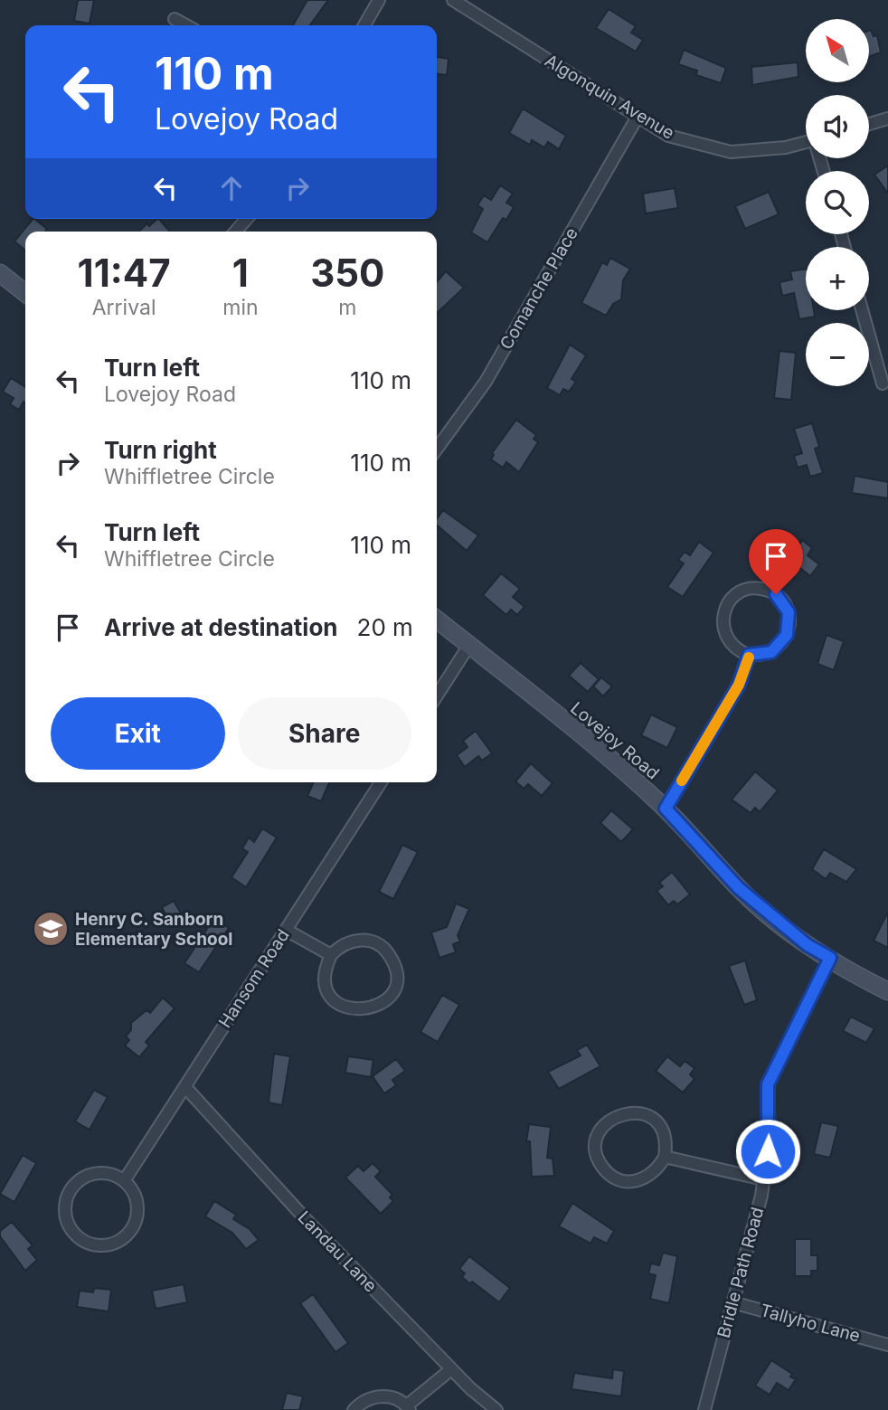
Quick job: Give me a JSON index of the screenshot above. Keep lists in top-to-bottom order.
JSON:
{
  "streets": {
    "main road": ["Lovejoy Road"],
    "street": [
      "Algonquin Avenue",
      "Comanche Place",
      "Hansom Road",
      "Landau Lane",
      "Bridle Path Road",
      "Tallyho Lane"
    ]
  },
  "crossings": [
    ["Algonquin Avenue", "Comanche Place"],
    ["Lovejoy Road", "Bridle Path Road"],
    ["Hansom Road", "Landau Lane"],
    ["Bridle Path Road", "Tallyho Lane"]
  ],
  "places": {
    "school or university": ["Henry C. Sanborn Elementary School"]
  },
  "north": "top left",
  "page": {
    "map_buttons": ["+", "−"],
    "turn": ["110 m", "Lovejoy Road"],
    "eta": [
      "11:47",
      "Arrival",
      "1",
      "min",
      "350",
      "m"
    ],
    "list": [
      {
        "name": "Turn left",
        "note": "Lovejoy Road",
        "value": "110 m"
      },
      {
        "name": "Turn right",
        "note": "Whiffletree Circle",
        "value": "110 m"
      },
      {
        "name": "Turn left",
        "note": "Whiffletree Circle",
        "value": "110 m"
      },
      {
        "name": "Arrive at destination",
        "value": "20 m"
      }
    ],
    "buttons": ["Exit", "Share"]
  }
}
